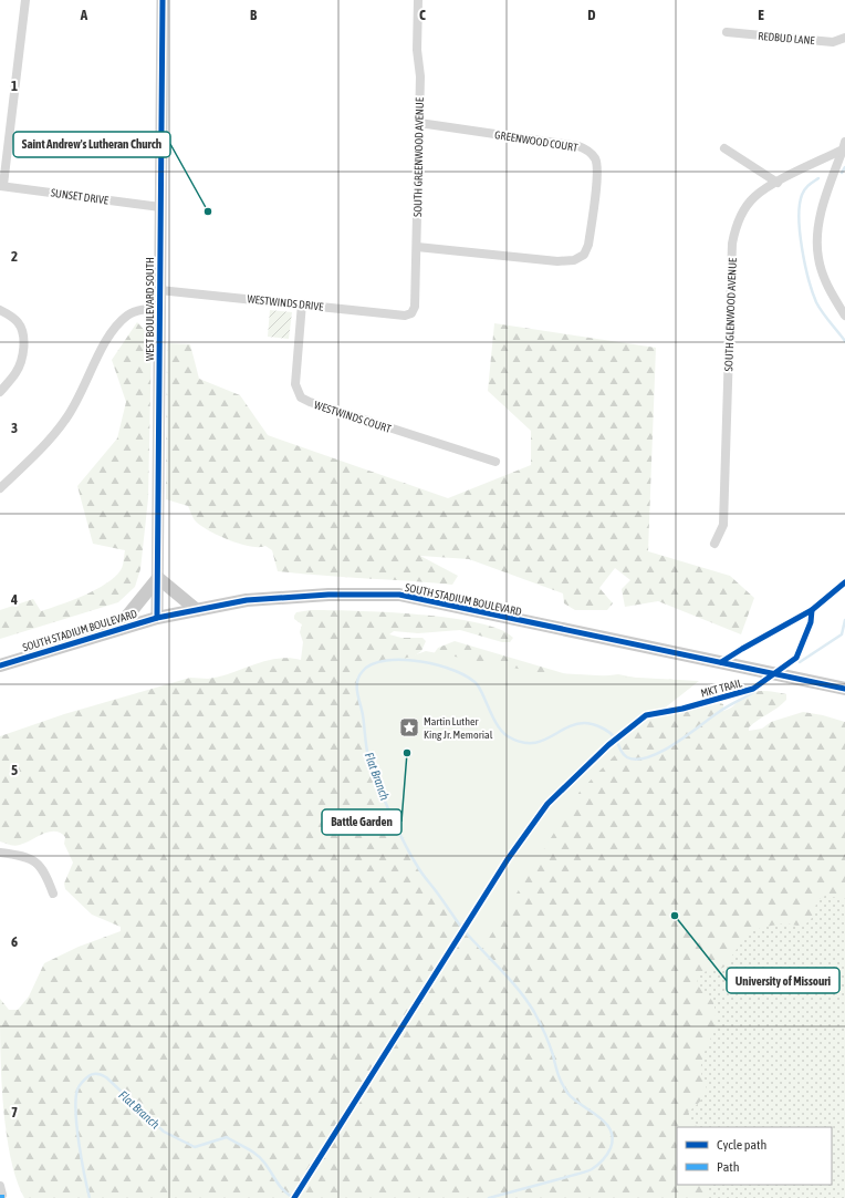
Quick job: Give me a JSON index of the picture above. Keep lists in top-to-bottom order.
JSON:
{
  "streets": {
    "main road": ["WEST BOULEVARD SOUTH", "SOUTH STADIUM BOULEVARD"],
    "street": [
      "REDBUD LANE",
      "GREENWOOD COURT",
      "SOUTH GREENWOOD AVENUE",
      "SUNSET DRIVE",
      "WESTWINDS DRIVE",
      "SOUTH GLENWOOD AVENUE",
      "WESTWINDS COURT"
    ],
    "cycle path": ["MKT TRAIL"]
  },
  "crossings": [
    ["GREENWOOD COURT", "SOUTH GREENWOOD AVENUE"],
    ["SOUTH GREENWOOD AVENUE", "WESTWINDS DRIVE"],
    ["SUNSET DRIVE", "WEST BOULEVARD SOUTH"],
    ["WESTWINDS DRIVE", "WEST BOULEVARD SOUTH"],
    ["WESTWINDS DRIVE", "WESTWINDS COURT"],
    ["WEST BOULEVARD SOUTH", "SOUTH STADIUM BOULEVARD"]
  ],
  "water": ["Flat Branch"],
  "places": {
    "other": ["Saint Andrew's Lutheran Church", "Battle Garden", "University of Missouri"],
    "place": ["Martin Luther King Jr. Memorial"]
  },
  "legend": ["Cycle path", "Path"],
  "grid": {
    "columns": [
      "A",
      "B",
      "C",
      "D",
      "E"
    ],
    "rows": [
      "1",
      "2",
      "3",
      "4",
      "5",
      "6",
      "7"
    ]
  }
}
